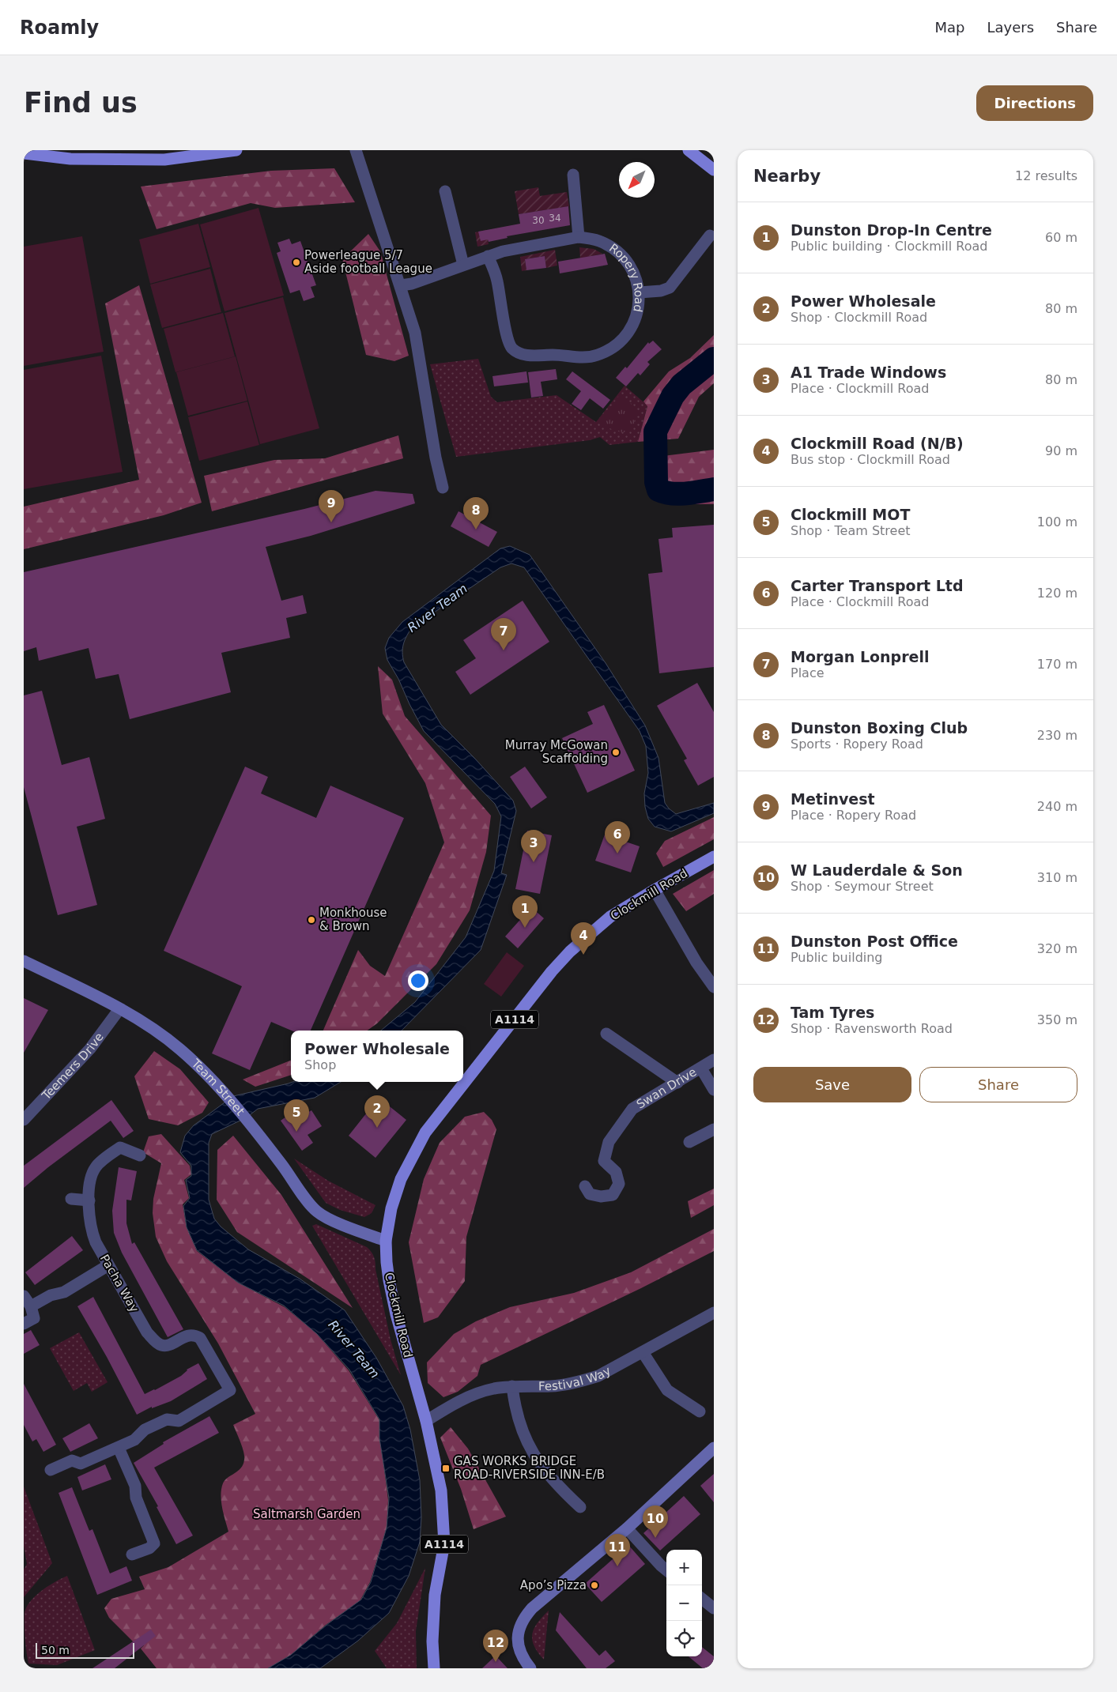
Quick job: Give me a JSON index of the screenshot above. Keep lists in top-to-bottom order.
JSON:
{
  "streets": {
    "main road": ["Clockmill Road", "A1114"],
    "street": [
      "Ropery Road",
      "Teemers Drive",
      "Swan Drive",
      "Team Street",
      "Pacha Way",
      "Festival Way"
    ]
  },
  "crossings": [
    ["Clockmill Road", "Team Street"],
    ["Clockmill Road", "Festival Way"],
    ["Teemers Drive", "Team Street"]
  ],
  "water": ["River Team"],
  "parks": ["Saltmarsh Garden"],
  "places": {
    "other": [
      "Powerleague 5/7 Aside football League",
      "Murray McGowan Scaffolding",
      "Monkhouse & Brown",
      "Apo’s Pizza"
    ],
    "transit": ["GAS WORKS BRIDGE ROAD-RIVERSIDE INN-E/B"]
  },
  "house_numbers": ["34", "30"],
  "scale_bar": "50 m",
  "north": "bottom left",
  "page": {
    "header": "Roamly",
    "nav": ["Map", "Layers", "Share"],
    "buttons": [
      "Directions",
      ["Save", "Share"]
    ],
    "title": "Find us",
    "heading": ["Nearby", "12 results"],
    "list": [
      {
        "mark": "1",
        "name": "Dunston Drop-In Centre",
        "note": "Public building · Clockmill Road",
        "value": "60 m"
      },
      {
        "mark": "2",
        "name": "Power Wholesale",
        "note": "Shop · Clockmill Road",
        "value": "80 m"
      },
      {
        "mark": "3",
        "name": "A1 Trade Windows",
        "note": "Place · Clockmill Road",
        "value": "80 m"
      },
      {
        "mark": "4",
        "name": "Clockmill Road (N/B)",
        "note": "Bus stop · Clockmill Road",
        "value": "90 m"
      },
      {
        "mark": "5",
        "name": "Clockmill MOT",
        "note": "Shop · Team Street",
        "value": "100 m"
      },
      {
        "mark": "6",
        "name": "Carter Transport Ltd",
        "note": "Place · Clockmill Road",
        "value": "120 m"
      },
      {
        "mark": "7",
        "name": "Morgan Lonprell",
        "note": "Place",
        "value": "170 m"
      },
      {
        "mark": "8",
        "name": "Dunston Boxing Club",
        "note": "Sports · Ropery Road",
        "value": "230 m"
      },
      {
        "mark": "9",
        "name": "Metinvest",
        "note": "Place · Ropery Road",
        "value": "240 m"
      },
      {
        "mark": "10",
        "name": "W Lauderdale & Son",
        "note": "Shop · Seymour Street",
        "value": "310 m"
      },
      {
        "mark": "11",
        "name": "Dunston Post Office",
        "note": "Public building",
        "value": "320 m"
      },
      {
        "mark": "12",
        "name": "Tam Tyres",
        "note": "Shop · Ravensworth Road",
        "value": "350 m"
      }
    ],
    "pins": [
      "9",
      "8",
      "7",
      "6",
      "3",
      "1",
      "4",
      "2",
      "5",
      "10",
      "11",
      "12"
    ],
    "popup": ["Power Wholesale", "Shop"],
    "map_buttons": ["+", "−"],
    "scale": "50 m"
  }
}
